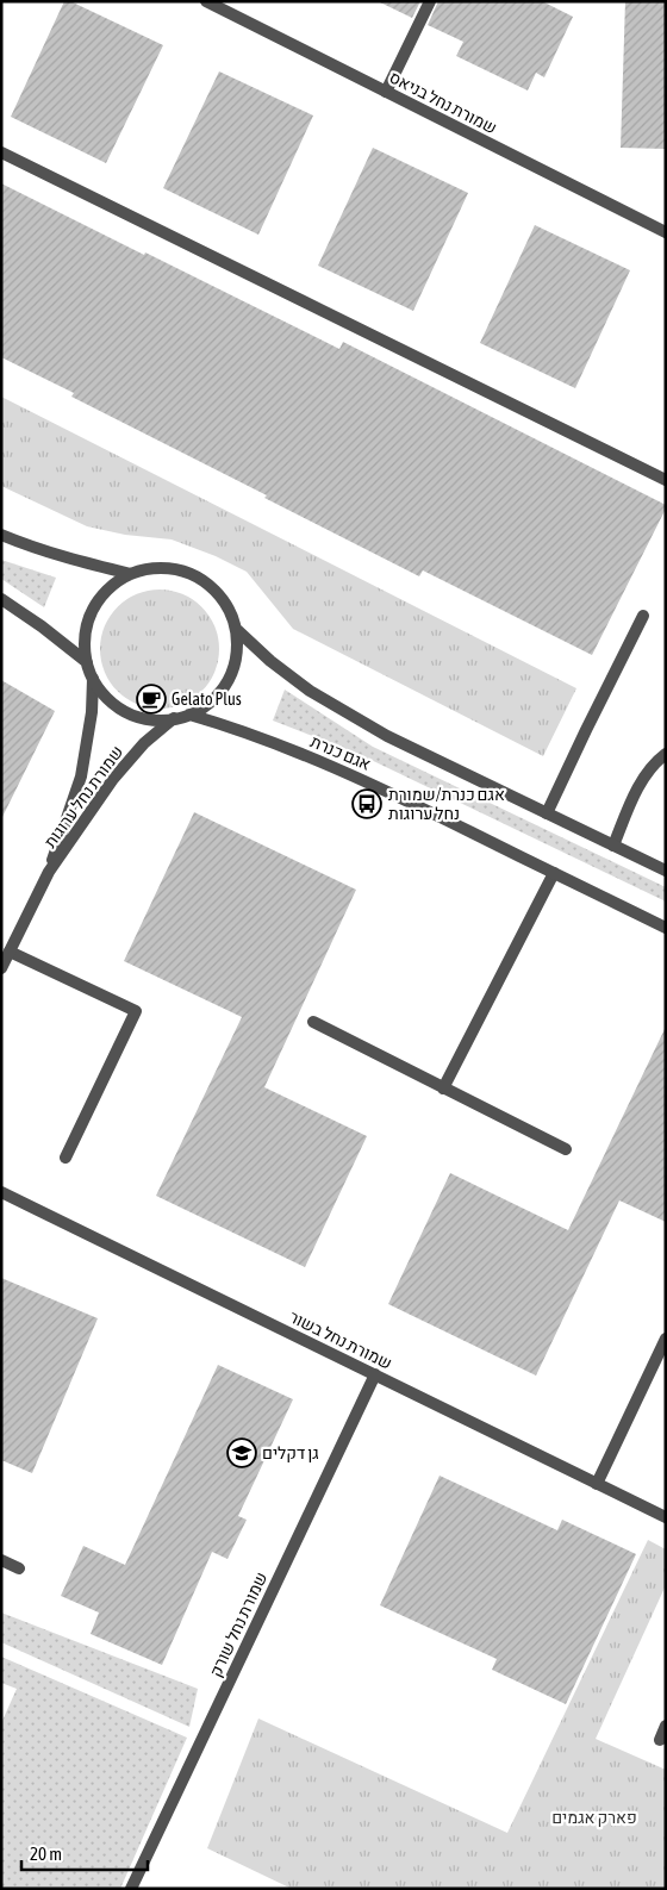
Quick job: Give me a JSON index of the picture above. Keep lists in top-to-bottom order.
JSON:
{
  "streets": {
    "street": [
      "שמורת נחל בניאס",
      "אגם כנרת",
      "שמורת נחל ערוגות",
      "שמורת נחל בשור",
      "שמורת נחל שורק"
    ]
  },
  "crossings": [
    ["אגם כנרת", "שמורת נחל ערוגות"],
    ["שמורת נחל בשור", "שמורת נחל שורק"]
  ],
  "parks": ["פארק אגמים"],
  "places": {
    "cafe": ["Gelato Plus"],
    "bus stop": ["אגם כנרת/שמורת נחל ערוגות"],
    "school or university": ["גן דקלים"]
  },
  "scale_bar": "20 m"
}
